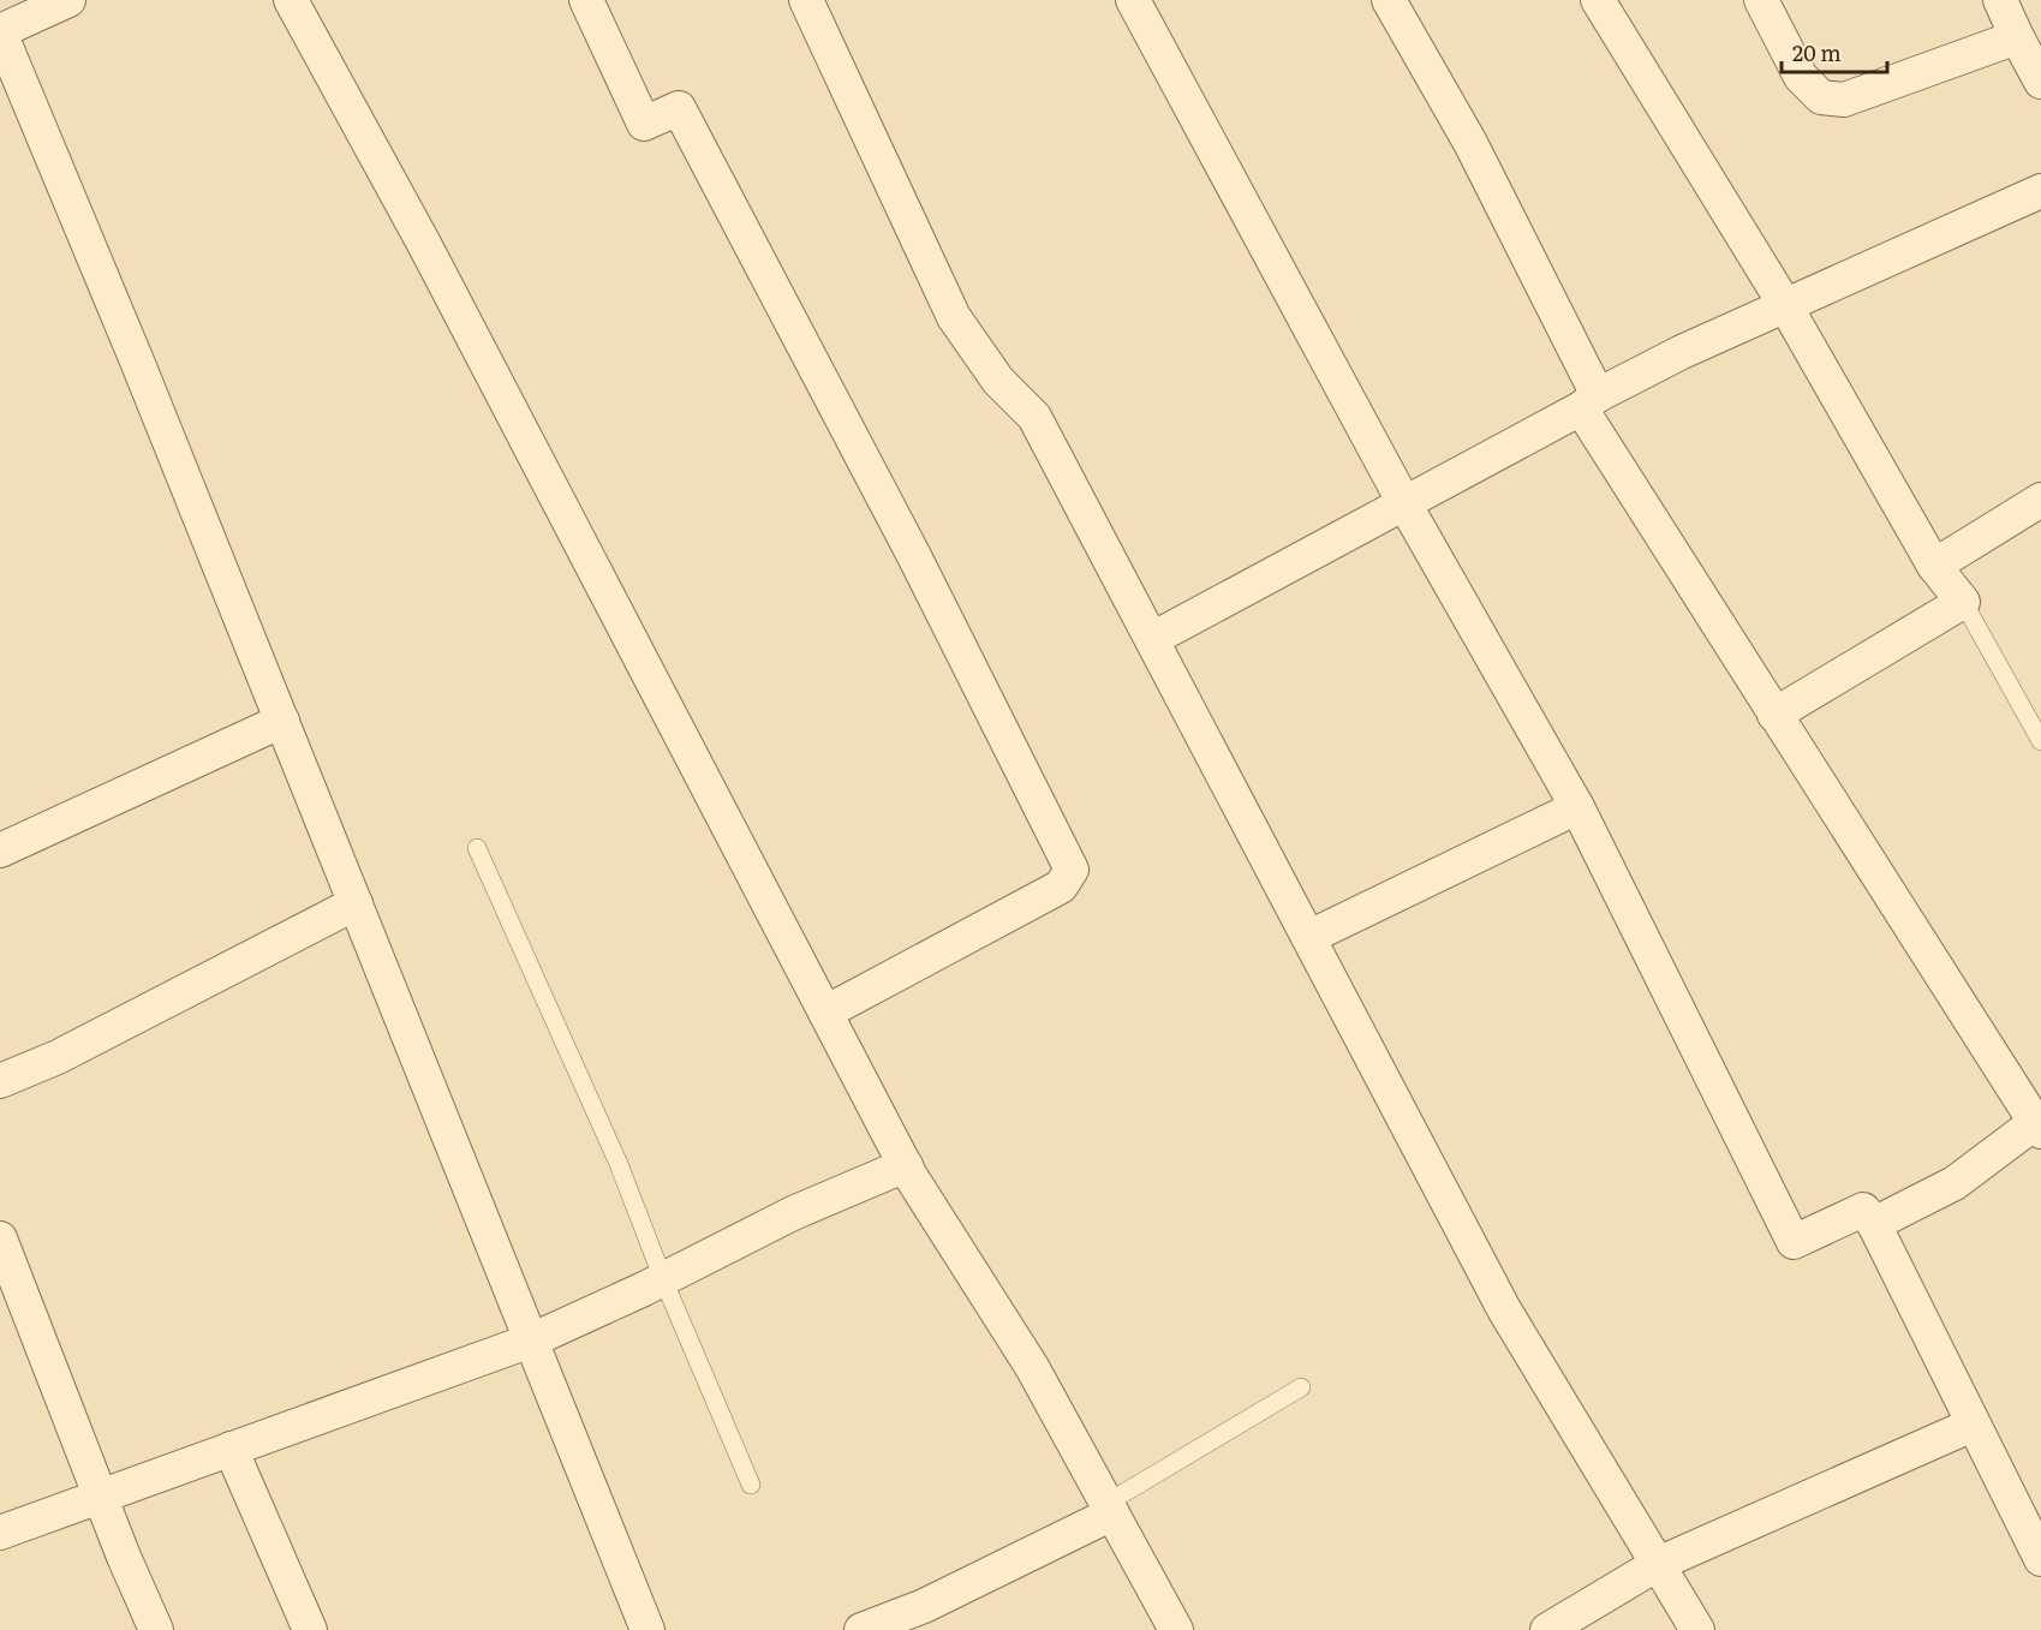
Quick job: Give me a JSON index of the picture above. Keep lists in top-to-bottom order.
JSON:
{
  "scale_bar": "20 m"
}
